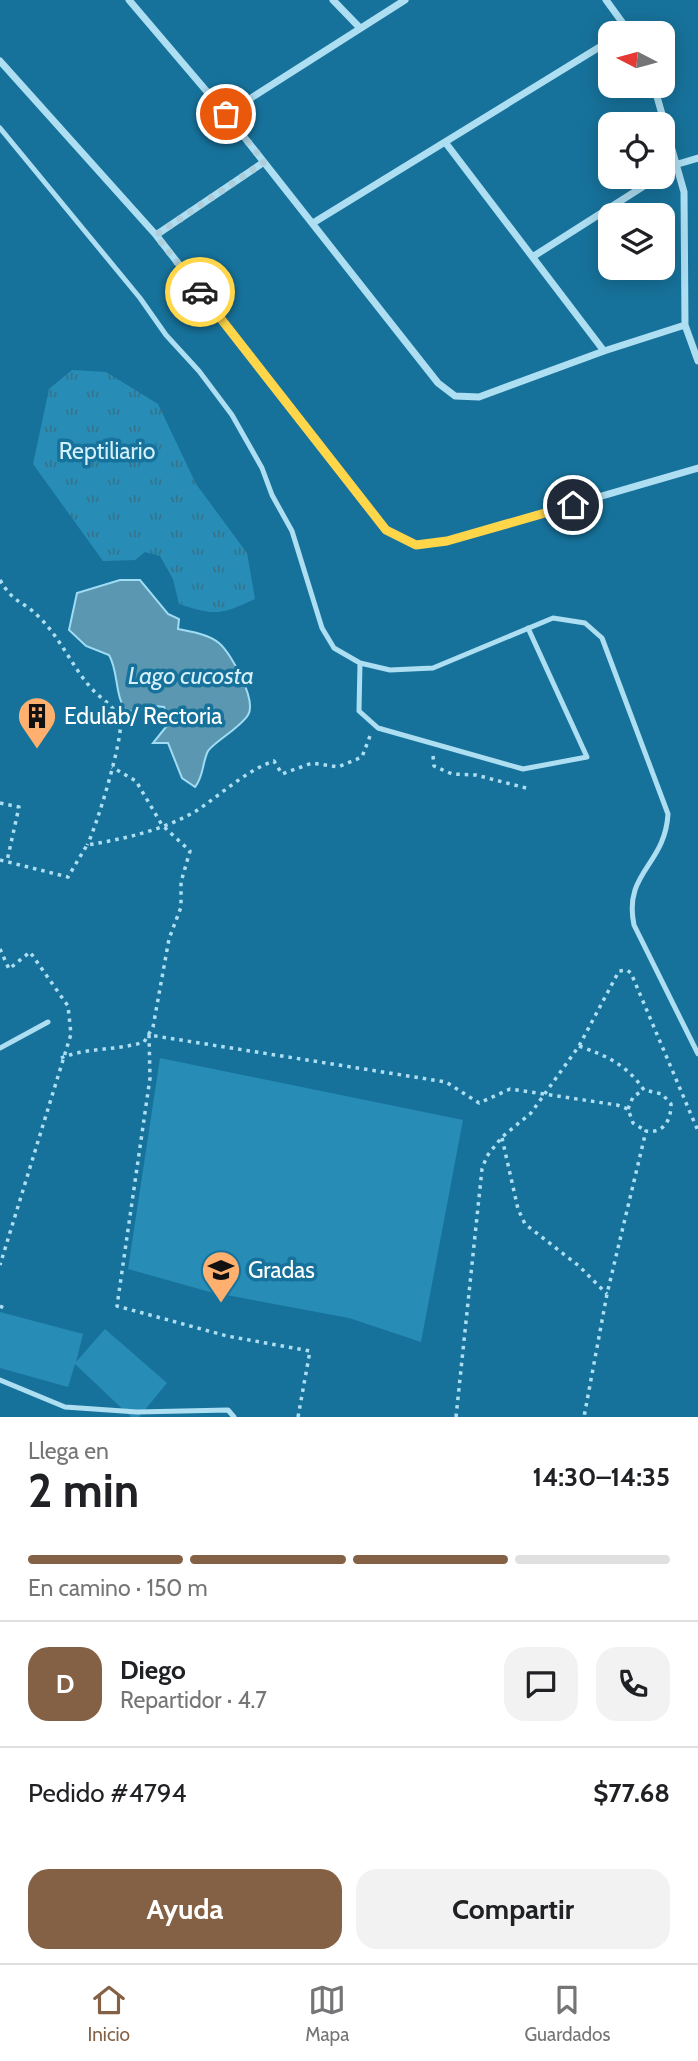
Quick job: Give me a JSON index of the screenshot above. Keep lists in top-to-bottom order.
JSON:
{
  "water": ["Lago cucosta"],
  "parks": ["Reptiliario"],
  "places": {
    "building": ["Edulab/ Rectoria"],
    "school or university": ["Gradas"]
  },
  "north": "left",
  "page": {
    "heading": ["2 min", "Llega en", "14:30–14:35"],
    "panel": [
      "Diego",
      "Repartidor · 4.7",
      "Pedido #4794",
      "$77.68"
    ],
    "bar": "En camino · 150 m",
    "round": "D",
    "buttons": ["Ayuda", "Compartir"],
    "tabs": ["Inicio", "Mapa", "Guardados"]
  }
}
